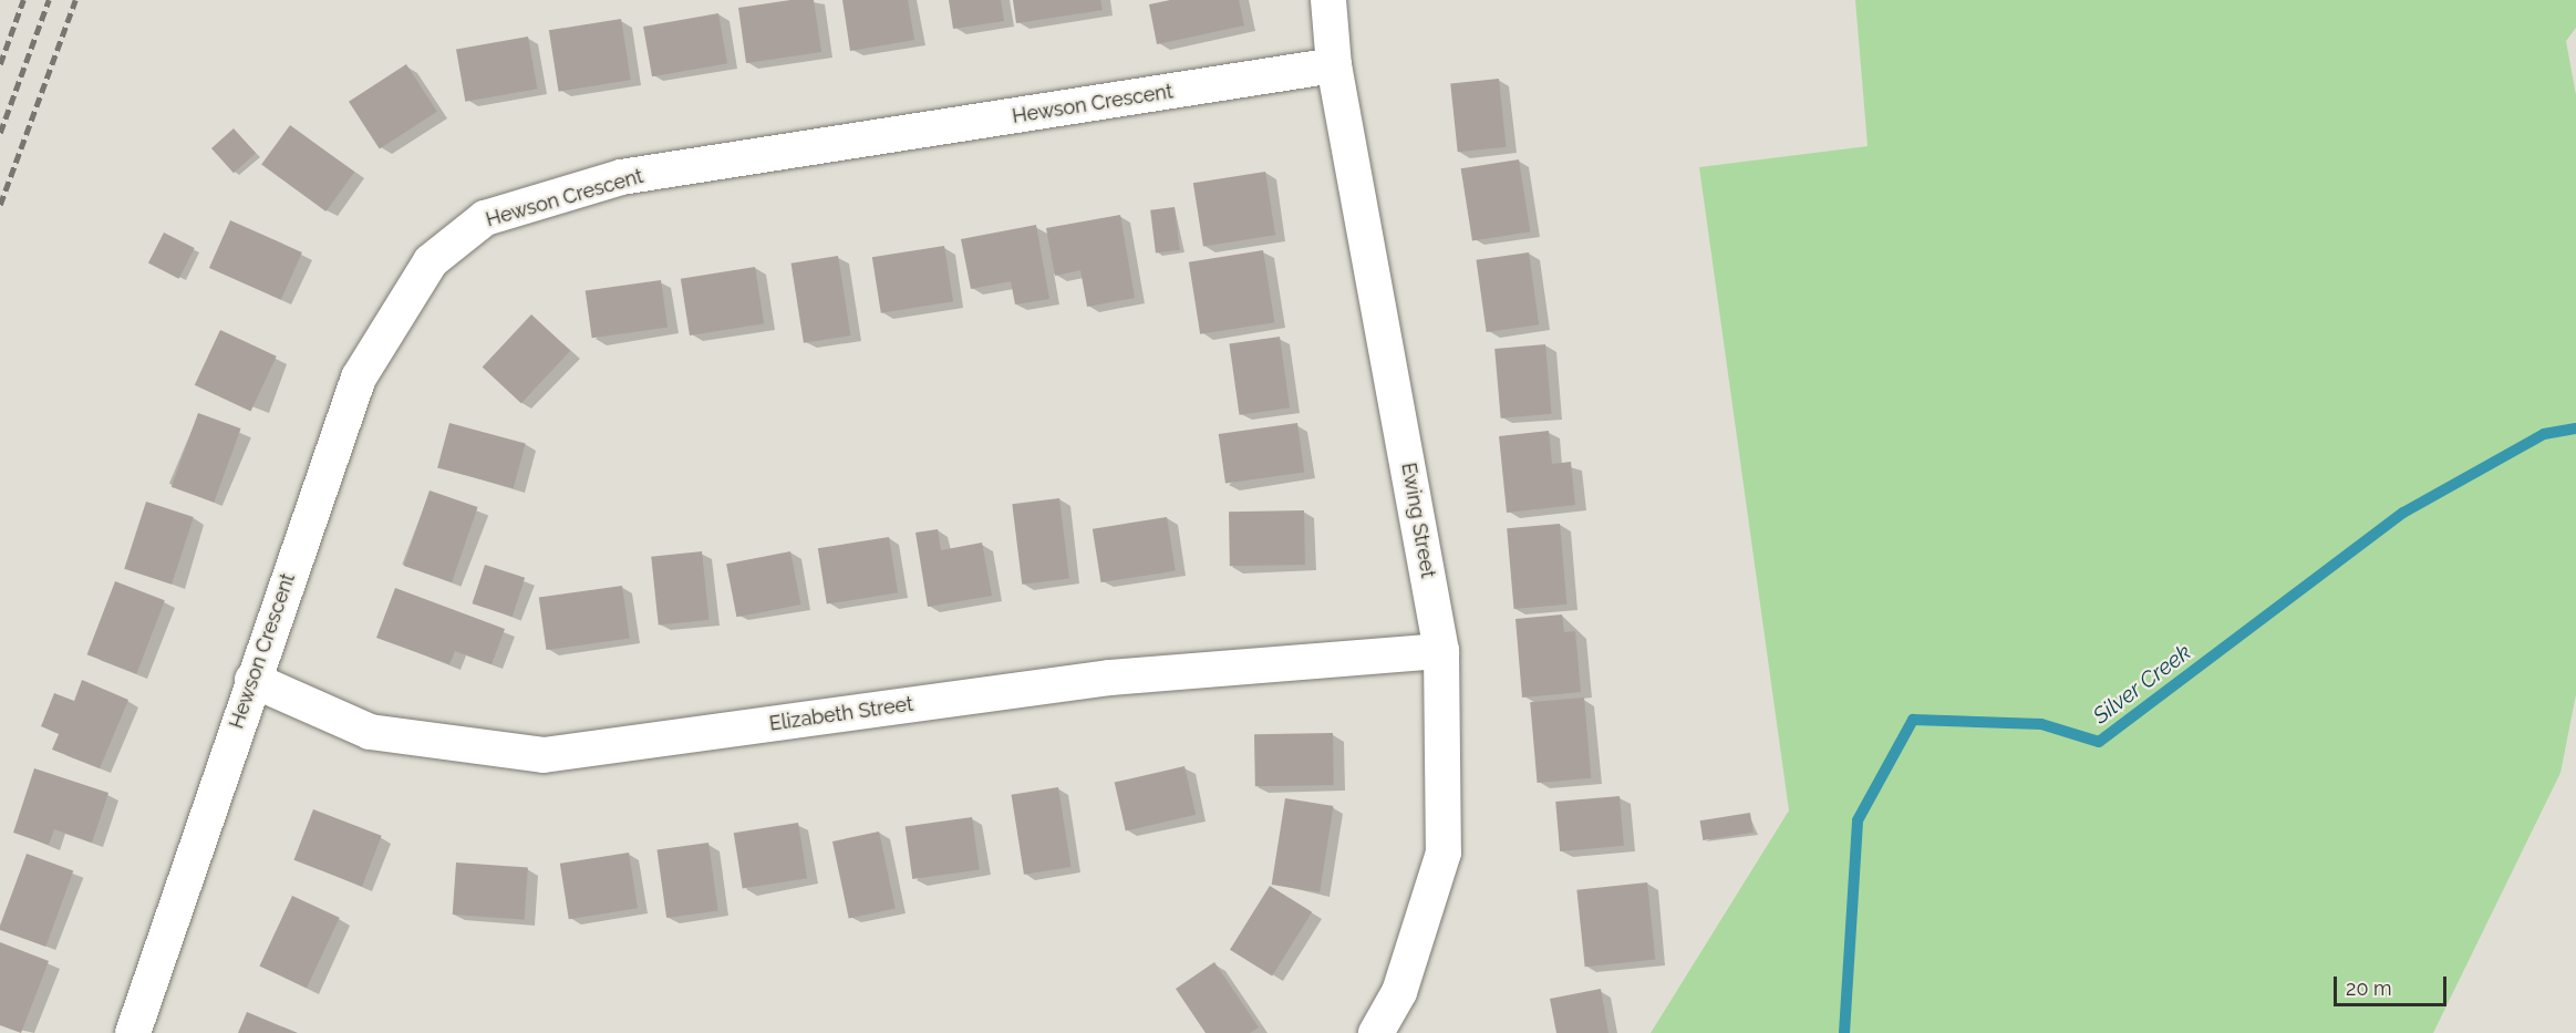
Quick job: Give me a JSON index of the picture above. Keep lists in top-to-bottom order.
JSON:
{
  "streets": {
    "street": ["Hewson Crescent", "Ewing Street", "Elizabeth Street"]
  },
  "crossings": [
    ["Hewson Crescent", "Ewing Street"],
    ["Hewson Crescent", "Elizabeth Street"],
    ["Ewing Street", "Elizabeth Street"]
  ],
  "water": ["Silver Creek"],
  "scale_bar": "20 m"
}
